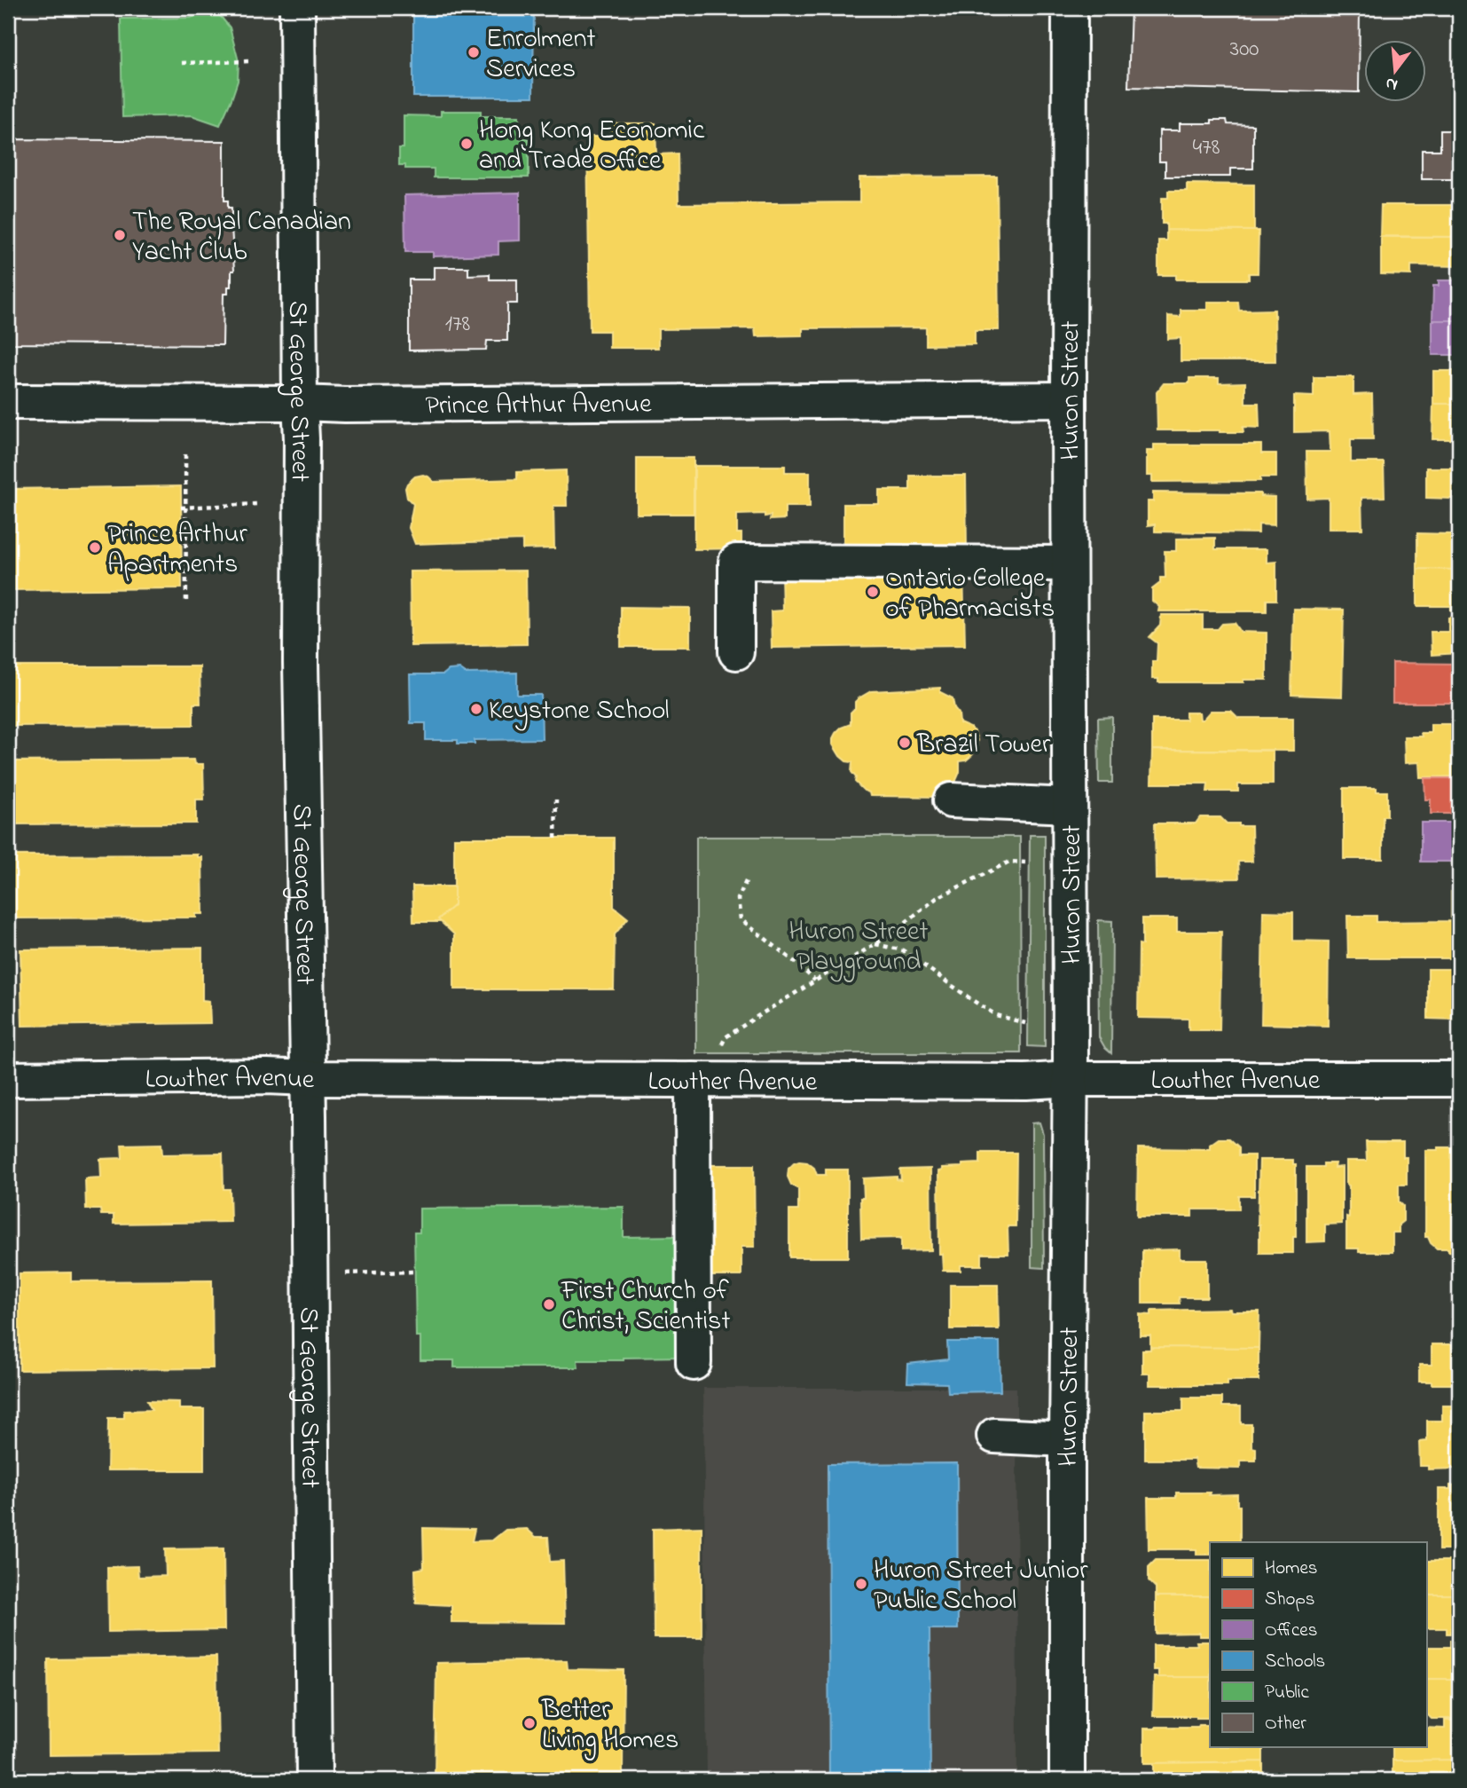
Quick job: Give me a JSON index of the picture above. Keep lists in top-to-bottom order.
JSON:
{
  "streets": {
    "street": [
      "St George Street",
      "Huron Street",
      "Prince Arthur Avenue",
      "Lowther Avenue"
    ]
  },
  "crossings": [
    ["St George Street", "Prince Arthur Avenue"],
    ["St George Street", "Lowther Avenue"],
    ["Huron Street", "Prince Arthur Avenue"],
    ["Huron Street", "Lowther Avenue"]
  ],
  "parks": ["Huron Street Playground"],
  "places": [
    "Enrolment Services",
    "Hong Kong Economic and Trade Office",
    "The Royal Canadian Yacht Club",
    "Prince Arthur Apartments",
    "Ontario College of Pharmacists",
    "Keystone School",
    "Brazil Tower",
    "First Church of Christ, Scientist",
    "Huron Street Junior Public School",
    "Better Living Homes"
  ],
  "house_numbers": ["300", "478", "178"],
  "legend": [
    "Homes",
    "Shops",
    "Offices",
    "Schools",
    "Public",
    "Other"
  ],
  "north": "bottom"
}
